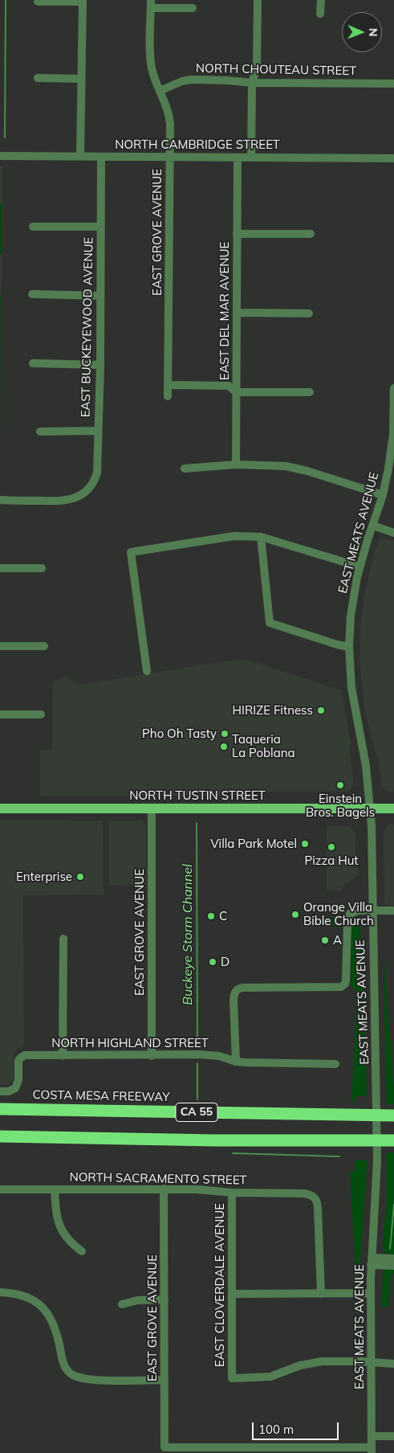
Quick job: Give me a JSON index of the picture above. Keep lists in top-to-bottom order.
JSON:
{
  "streets": {
    "highway": ["COSTA MESA FREEWAY", "CA 55"],
    "main road": ["NORTH TUSTIN STREET"],
    "street": [
      "NORTH CHOUTEAU STREET",
      "NORTH CAMBRIDGE STREET",
      "EAST GROVE AVENUE",
      "EAST DEL MAR AVENUE",
      "EAST BUCKEYEWOOD AVENUE",
      "EAST MEATS AVENUE",
      "NORTH HIGHLAND STREET",
      "NORTH SACRAMENTO STREET",
      "EAST CLOVERDALE AVENUE"
    ]
  },
  "crossings": [
    ["NORTH CHOUTEAU STREET", "EAST GROVE AVENUE"],
    ["NORTH CAMBRIDGE STREET", "EAST GROVE AVENUE"],
    ["NORTH CAMBRIDGE STREET", "EAST DEL MAR AVENUE"],
    ["NORTH CAMBRIDGE STREET", "EAST BUCKEYEWOOD AVENUE"],
    ["EAST GROVE AVENUE", "NORTH TUSTIN STREET"],
    ["EAST GROVE AVENUE", "NORTH HIGHLAND STREET"],
    ["EAST GROVE AVENUE", "NORTH SACRAMENTO STREET"],
    ["EAST MEATS AVENUE", "NORTH TUSTIN STREET"],
    ["EAST MEATS AVENUE", "EAST CLOVERDALE AVENUE"],
    ["NORTH SACRAMENTO STREET", "EAST CLOVERDALE AVENUE"]
  ],
  "water": ["Buckeye Storm Channel"],
  "places": [
    "HIRIZE Fitness",
    "Pho Oh Tasty",
    "Taqueria La Poblana",
    "Einstein Bros. Bagels",
    "Villa Park Motel",
    "Pizza Hut",
    "Enterprise",
    "Orange Villa Bible Church",
    "C",
    "A",
    "D"
  ],
  "scale_bar": "100 m",
  "north": "right"
}
